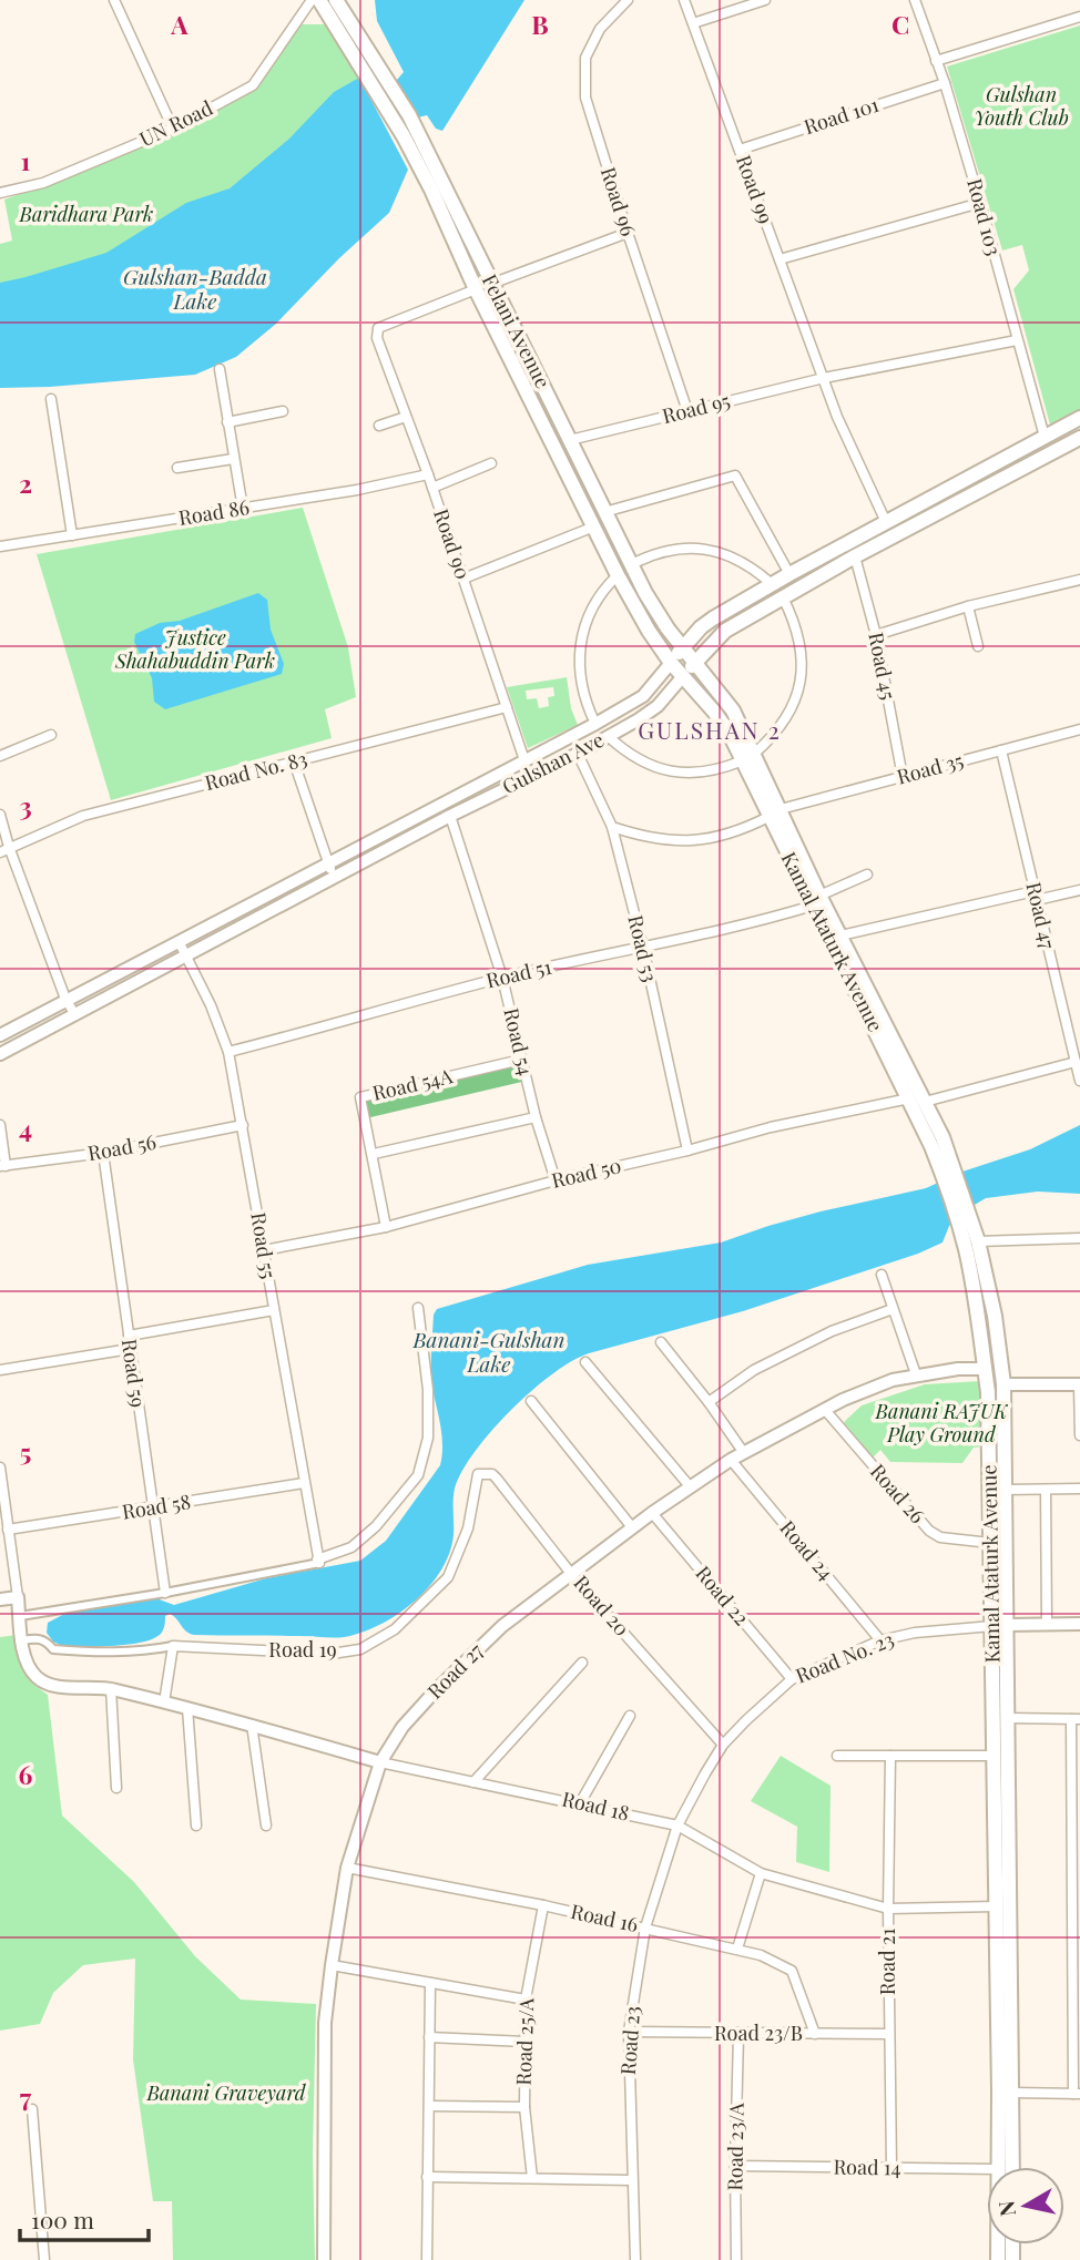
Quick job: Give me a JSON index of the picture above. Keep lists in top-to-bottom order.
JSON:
{
  "streets": {
    "main road": ["Felani Avenue", "Gulshan Ave", "Kamal Ataturk Avenue"],
    "street": [
      "Road 101",
      "UN Road",
      "Road 99",
      "Road 96",
      "Road 103",
      "Road 95",
      "Road 86",
      "Road 90",
      "Road 45",
      "Road 35",
      "Road No. 83",
      "Road 47",
      "Road 53",
      "Road 51",
      "Road 54",
      "Road 54A",
      "Road 56",
      "Road 50",
      "Road 55",
      "Road 59",
      "Road 26",
      "Road 58",
      "Road 24",
      "Road 22",
      "Road 20",
      "Road 19",
      "Road No. 23",
      "Road 27",
      "Road 18",
      "Road 16",
      "Road 21",
      "Road 23/B",
      "Road 23",
      "Road 25/A",
      "Road 23/A",
      "Road 14"
    ]
  },
  "crossings": [
    ["Road 101", "Road 99"],
    ["Road 101", "Road 103"],
    ["Road 99", "Road 95"],
    ["Road 99", "Gulshan Ave"],
    ["Road 96", "Road 95"],
    ["Road 103", "Road 95"],
    ["Road 103", "Gulshan Ave"],
    ["Felani Avenue", "Road 95"],
    ["Felani Avenue", "Road 90"],
    ["Felani Avenue", "Gulshan Ave"],
    ["Felani Avenue", "Kamal Ataturk Avenue"],
    ["Road 86", "Road 90"],
    ["Road 90", "Gulshan Ave"],
    ["Road 90", "Road No. 83"],
    ["Road 45", "Gulshan Ave"],
    ["Road 45", "Road 35"],
    ["Gulshan Ave", "Kamal Ataturk Avenue"],
    ["Gulshan Ave", "Road 53"],
    ["Gulshan Ave", "Road 54"],
    ["Gulshan Ave", "Road 55"],
    ["Road 35", "Road 47"],
    ["Road 35", "Kamal Ataturk Avenue"],
    ["Road 35", "Road 53"],
    ["Road 47", "Road 50"],
    ["Kamal Ataturk Avenue", "Road 51"],
    ["Kamal Ataturk Avenue", "Road 50"],
    ["Kamal Ataturk Avenue", "Road 26"],
    ["Kamal Ataturk Avenue", "Road No. 23"],
    ["Kamal Ataturk Avenue", "Road 27"],
    ["Kamal Ataturk Avenue", "Road 18"],
    ["Road 53", "Road 51"],
    ["Road 53", "Road 50"],
    ["Road 51", "Road 54"],
    ["Road 51", "Road 55"],
    ["Road 54", "Road 54A"],
    ["Road 54", "Road 50"],
    ["Road 54A", "Road 50"],
    ["Road 56", "Road 55"],
    ["Road 56", "Road 59"],
    ["Road 50", "Road 55"],
    ["Road 55", "Road 58"],
    ["Road 59", "Road 58"],
    ["Road 26", "Road 27"],
    ["Road 24", "Road No. 23"],
    ["Road 24", "Road 27"],
    ["Road 22", "Road No. 23"],
    ["Road 22", "Road 27"],
    ["Road 20", "Road 19"],
    ["Road 20", "Road No. 23"],
    ["Road 20", "Road 27"],
    ["Road No. 23", "Road 18"],
    ["Road No. 23", "Road 23"],
    ["Road 27", "Road 18"],
    ["Road 27", "Road 16"],
    ["Road 18", "Road 21"],
    ["Road 18", "Road 23"],
    ["Road 16", "Road 23/B"],
    ["Road 16", "Road 23"],
    ["Road 16", "Road 25/A"],
    ["Road 21", "Road 23/B"],
    ["Road 21", "Road 14"],
    ["Road 23/B", "Road 23"],
    ["Road 23/B", "Road 23/A"],
    ["Road 23/A", "Road 14"]
  ],
  "districts": ["GULSHAN 2"],
  "water": ["Gulshan-Badda Lake", "Banani-Gulshan Lake"],
  "parks": [
    "Gulshan Youth Club",
    "Baridhara Park",
    "Justice Shahabuddin Park",
    "Banani RAJUK Play Ground",
    "Banani Graveyard"
  ],
  "scale_bar": "100 m",
  "north": "left",
  "grid": {
    "columns": ["A", "B", "C"],
    "rows": [
      "1",
      "2",
      "3",
      "4",
      "5",
      "6",
      "7"
    ]
  }
}
